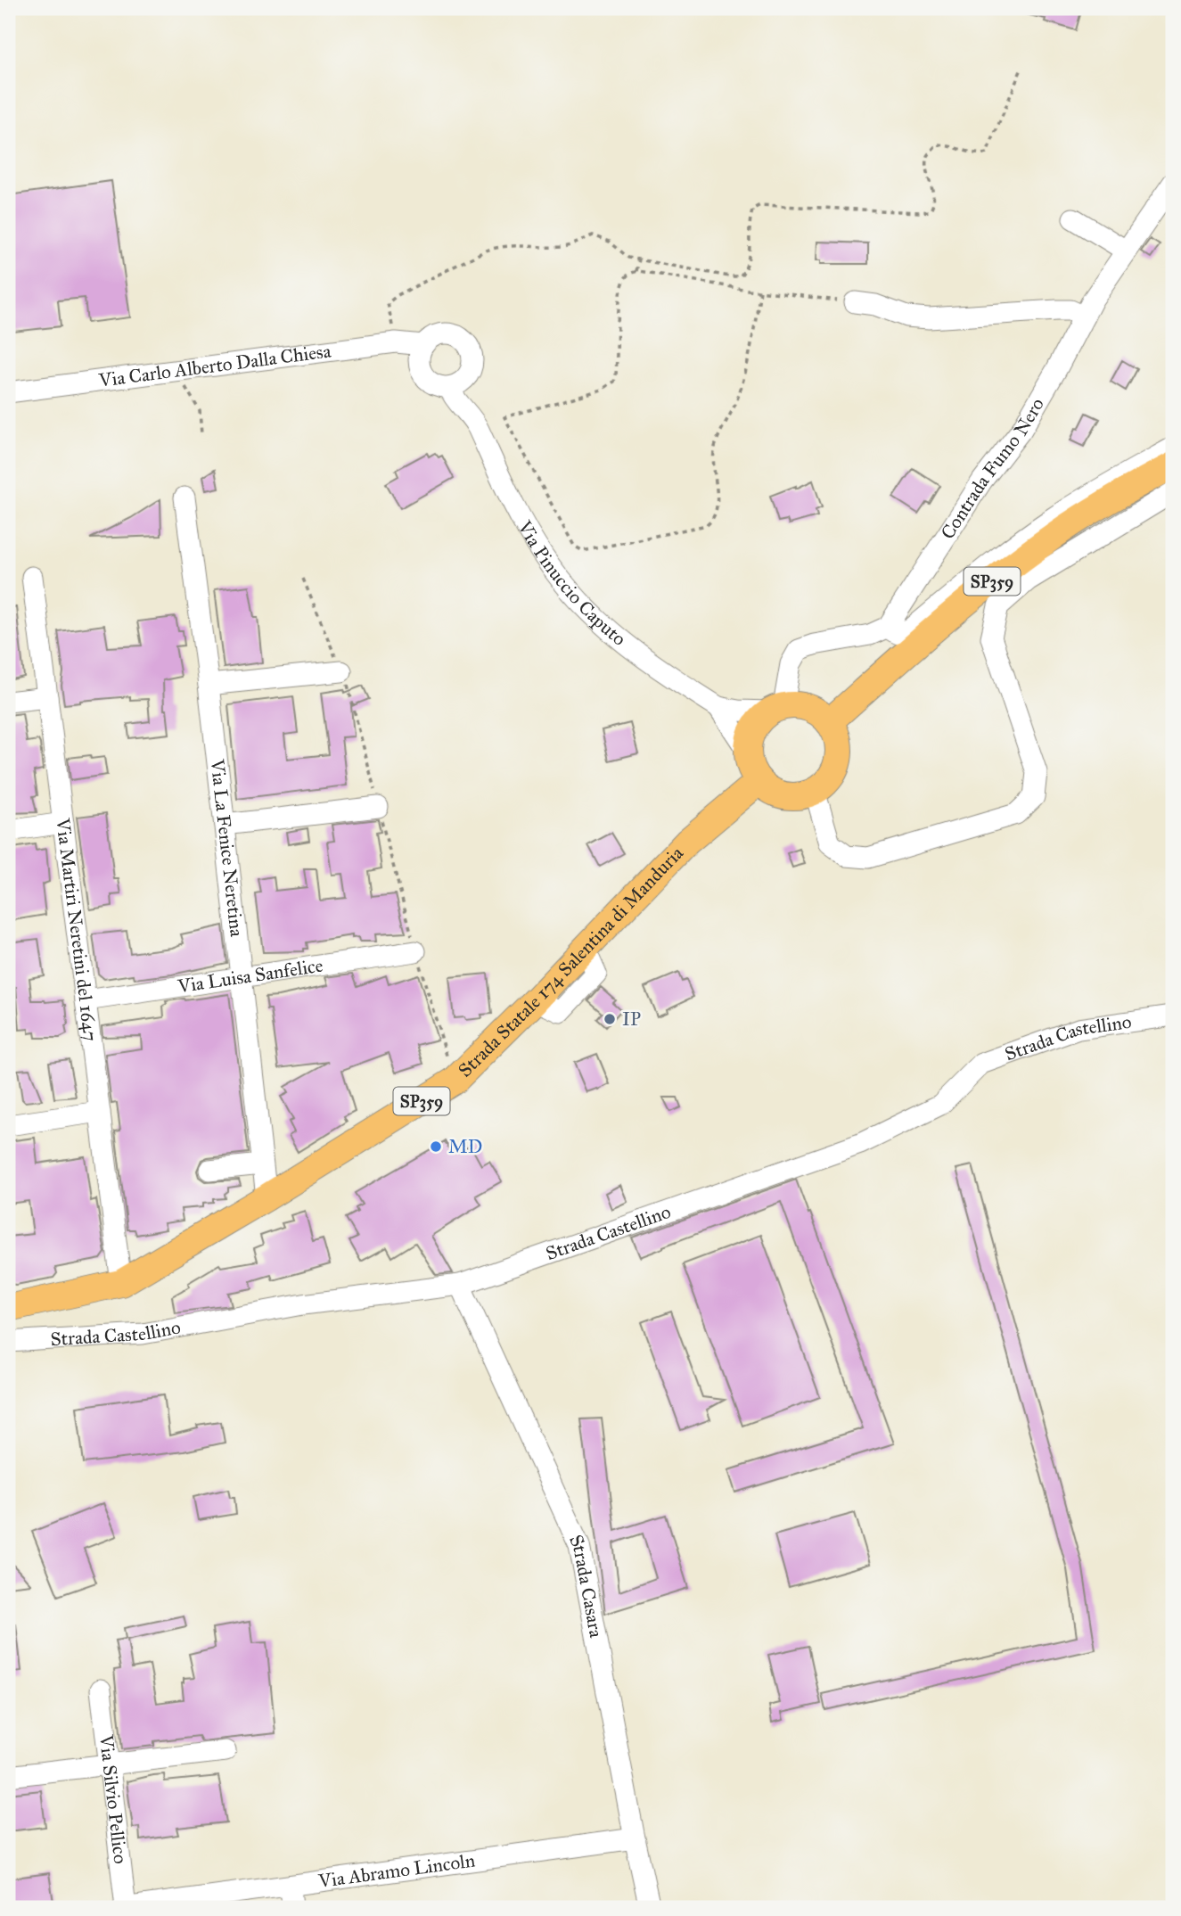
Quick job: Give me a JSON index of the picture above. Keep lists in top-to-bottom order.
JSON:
{
  "streets": {
    "main road": ["SP359", "Strada Statale 174 Salentina di Manduria"],
    "street": [
      "Via Carlo Alberto Dalla Chiesa",
      "Contrada Fumo Nero",
      "Via Pinuccio Caputo",
      "Via La Fenice Neretina",
      "Via Martiri Neretini del 1647",
      "Via Luisa Sanfelice",
      "Strada Castellino",
      "Strada Casara",
      "Via Silvio Pellico",
      "Via Abramo Lincoln"
    ]
  },
  "crossings": [
    ["Via Carlo Alberto Dalla Chiesa", "Via Pinuccio Caputo"],
    ["SP359", "Strada Statale 174 Salentina di Manduria"],
    ["Via La Fenice Neretina", "Strada Statale 174 Salentina di Manduria"],
    ["Via La Fenice Neretina", "Via Luisa Sanfelice"],
    ["Via Martiri Neretini del 1647", "Strada Statale 174 Salentina di Manduria"],
    ["Via Martiri Neretini del 1647", "Via Luisa Sanfelice"],
    ["Strada Castellino", "Strada Casara"],
    ["Strada Casara", "Via Abramo Lincoln"],
    ["Via Silvio Pellico", "Via Abramo Lincoln"]
  ],
  "places": ["IP", "MD"]
}
